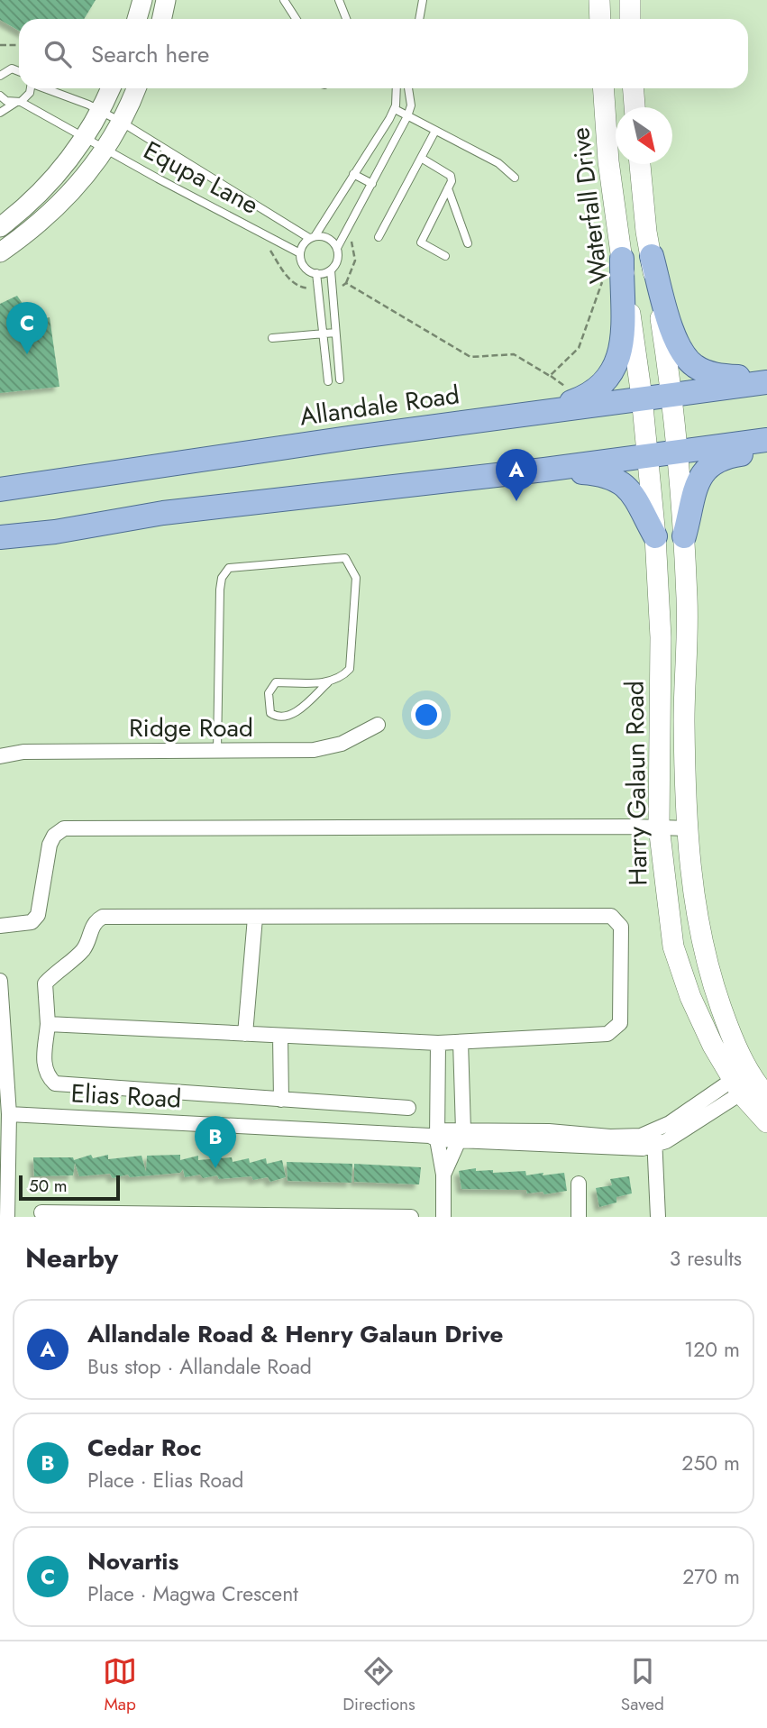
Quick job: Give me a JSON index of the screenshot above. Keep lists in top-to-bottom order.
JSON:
{
  "streets": {
    "main road": ["Waterfall Drive", "Allandale Road", "Harry Galaun Road"],
    "street": ["Ridge Road", "Elias Road"],
    "lane": ["Equpa Lane"]
  },
  "crossings": [
    ["Waterfall Drive", "Allandale Road"],
    ["Waterfall Drive", "Harry Galaun Road"],
    ["Allandale Road", "Harry Galaun Road"],
    ["Harry Galaun Road", "Elias Road"]
  ],
  "scale_bar": "50 m",
  "north": "bottom right",
  "page": {
    "search": "Search here",
    "pins": ["C", "A", "B"],
    "scale": "50 m",
    "heading": ["Nearby", "3 results"],
    "list": [
      {
        "mark": "A",
        "name": "Allandale Road & Henry Galaun Drive",
        "note": "Bus stop · Allandale Road",
        "value": "120 m"
      },
      {
        "mark": "B",
        "name": "Cedar Roc",
        "note": "Place · Elias Road",
        "value": "250 m"
      },
      {
        "mark": "C",
        "name": "Novartis",
        "note": "Place · Magwa Crescent",
        "value": "270 m"
      }
    ],
    "nav": ["Map", "Directions", "Saved"]
  }
}
